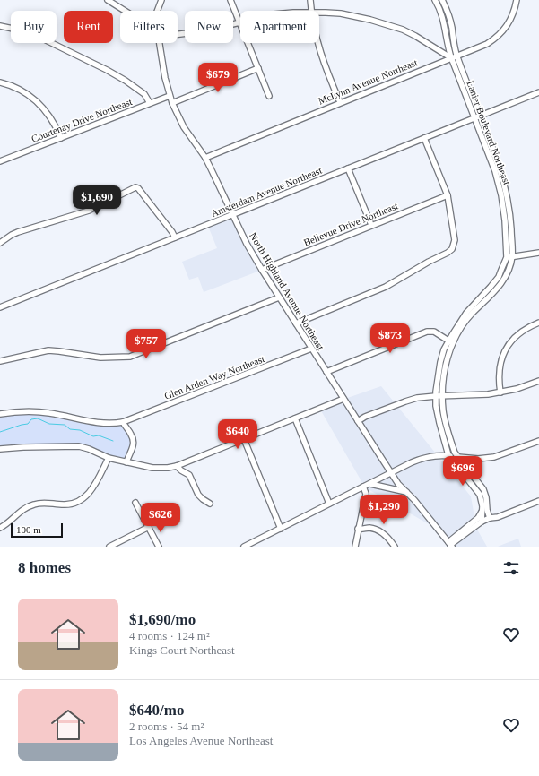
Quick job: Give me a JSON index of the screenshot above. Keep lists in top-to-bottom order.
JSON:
{
  "streets": {
    "street": [
      "McLynn Avenue Northeast",
      "Courtenay Drive Northeast",
      "Lanier Boulevard Northeast",
      "Amsterdam Avenue Northeast",
      "Bellevue Drive Northeast",
      "North Highland Avenue Northeast",
      "Glen Arden Way Northeast"
    ]
  },
  "crossings": [
    ["McLynn Avenue Northeast", "Lanier Boulevard Northeast"],
    ["McLynn Avenue Northeast", "North Highland Avenue Northeast"],
    ["Courtenay Drive Northeast", "North Highland Avenue Northeast"],
    ["Lanier Boulevard Northeast", "Amsterdam Avenue Northeast"],
    ["Amsterdam Avenue Northeast", "North Highland Avenue Northeast"],
    ["Bellevue Drive Northeast", "North Highland Avenue Northeast"],
    ["North Highland Avenue Northeast", "Glen Arden Way Northeast"]
  ],
  "scale_bar": "100 m",
  "page": {
    "chip": [
      "Buy",
      "Rent",
      "Filters",
      "New",
      "Apartment"
    ],
    "price": [
      "$679",
      "$1,690",
      "$873",
      "$757",
      "$640",
      "$696",
      "$1,290",
      "$626"
    ],
    "scale": "100 m",
    "heading": "8 homes",
    "list": [
      {
        "name": "$1,690/mo",
        "note": "4 rooms · 124 m² · Kings Court Northeast"
      },
      {
        "name": "$640/mo",
        "note": "2 rooms · 54 m² · Los Angeles Avenue Northeast"
      }
    ]
  }
}
